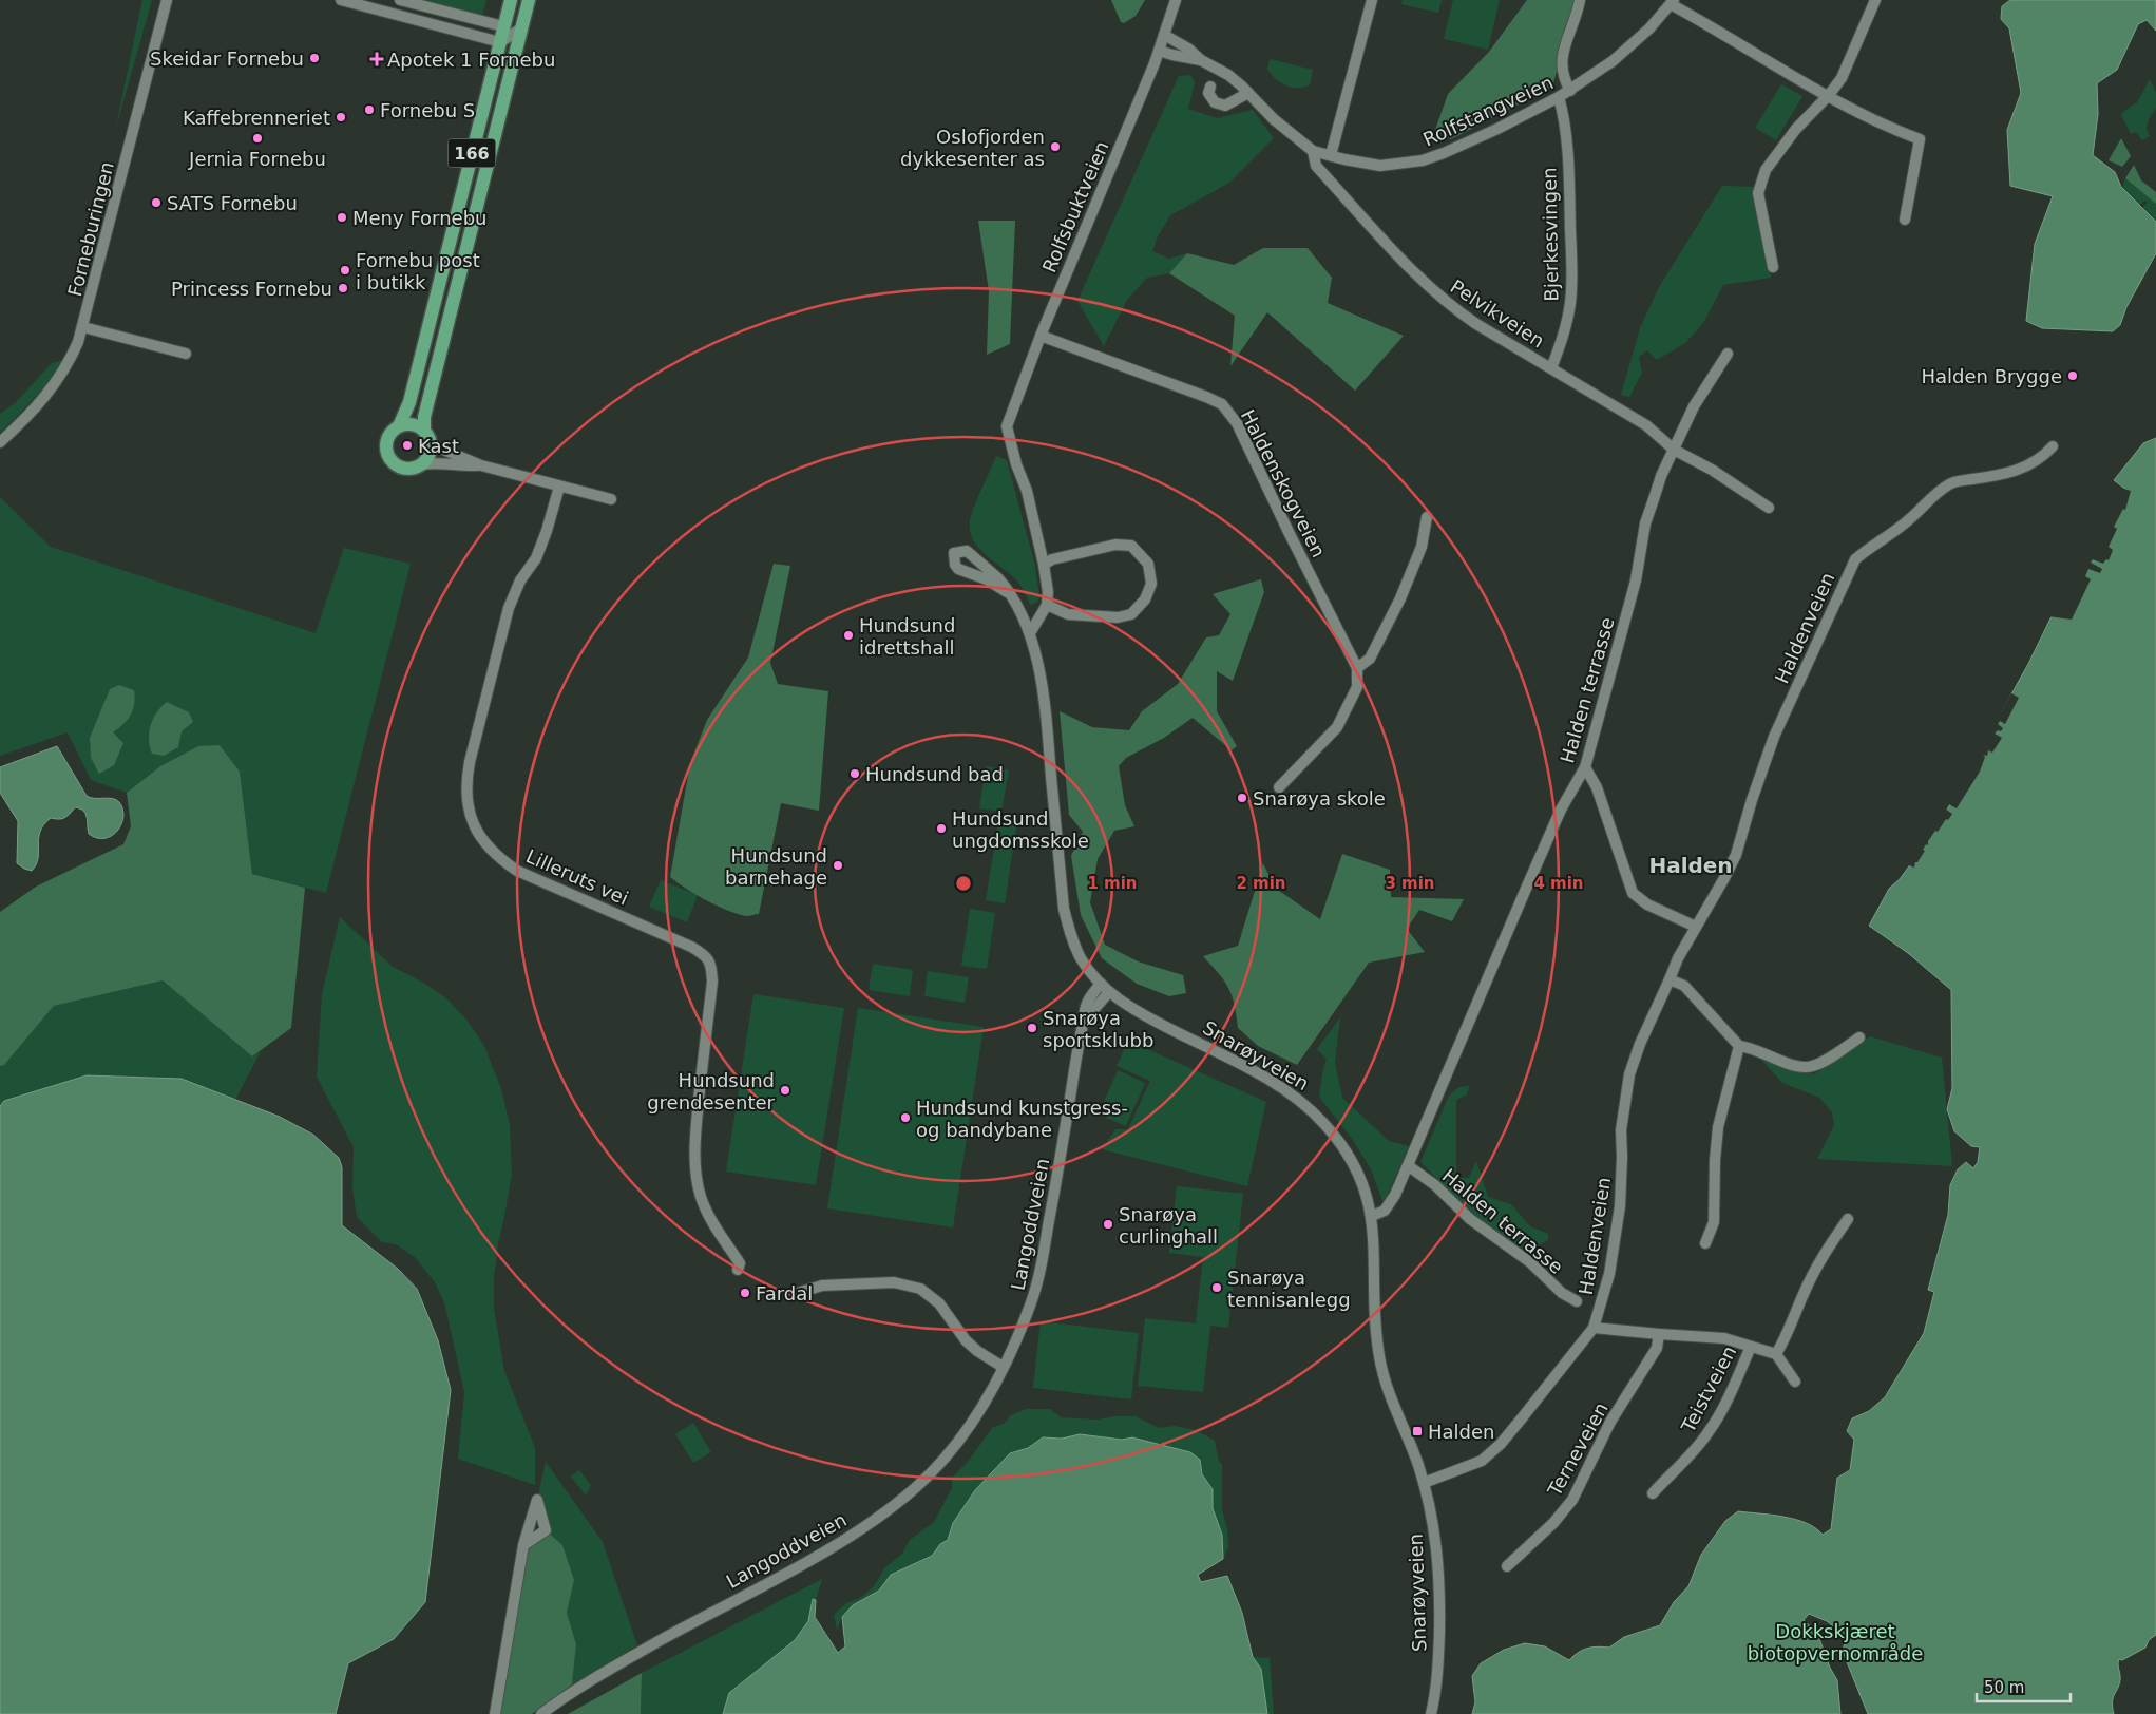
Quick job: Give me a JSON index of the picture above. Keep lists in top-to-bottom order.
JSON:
{
  "streets": {
    "main road": ["166"],
    "street": [
      "Rolfstangveien",
      "Rolfsbuktveien",
      "Forneburingen",
      "Bjerkesvingen",
      "Pelvikveien",
      "Haldenskogveien",
      "Haldenveien",
      "Halden terrasse",
      "Lilleruts vei",
      "Snarøyveien",
      "Langoddveien",
      "Teistveien",
      "Terneveien"
    ]
  },
  "crossings": [
    ["Rolfstangveien", "Rolfsbuktveien"],
    ["Rolfstangveien", "Bjerkesvingen"],
    ["Rolfstangveien", "Pelvikveien"],
    ["Rolfsbuktveien", "Haldenskogveien"],
    ["Bjerkesvingen", "Pelvikveien"],
    ["Pelvikveien", "Halden terrasse"],
    ["Haldenveien", "Snarøyveien"],
    ["Haldenveien", "Teistveien"],
    ["Halden terrasse", "Snarøyveien"],
    ["Snarøyveien", "Langoddveien"],
    ["Teistveien", "Terneveien"]
  ],
  "districts": ["Halden"],
  "parks": ["Dokkskjæret biotopvernområde"],
  "places": {
    "other": [
      "Skeidar Fornebu",
      "Fornebu S",
      "Kaffebrenneriet",
      "Jernia Fornebu",
      "Oslofjorden dykkesenter as",
      "SATS Fornebu",
      "Meny Fornebu",
      "Fornebu post i butikk",
      "Princess Fornebu",
      "Halden Brygge",
      "Kast",
      "Hundsund idrettshall",
      "Hundsund bad",
      "Snarøya skole",
      "Hundsund ungdomsskole",
      "Hundsund barnehage",
      "Snarøya sportsklubb",
      "Hundsund grendesenter",
      "Hundsund kunstgress- og bandybane",
      "Snarøya curlinghall",
      "Snarøya tennisanlegg",
      "Fardal"
    ],
    "health": ["Apotek 1 Fornebu"],
    "transit": ["Halden"]
  },
  "scale_bar": "50 m",
  "rings": [
    "1 min",
    "2 min",
    "3 min",
    "4 min"
  ]
}
